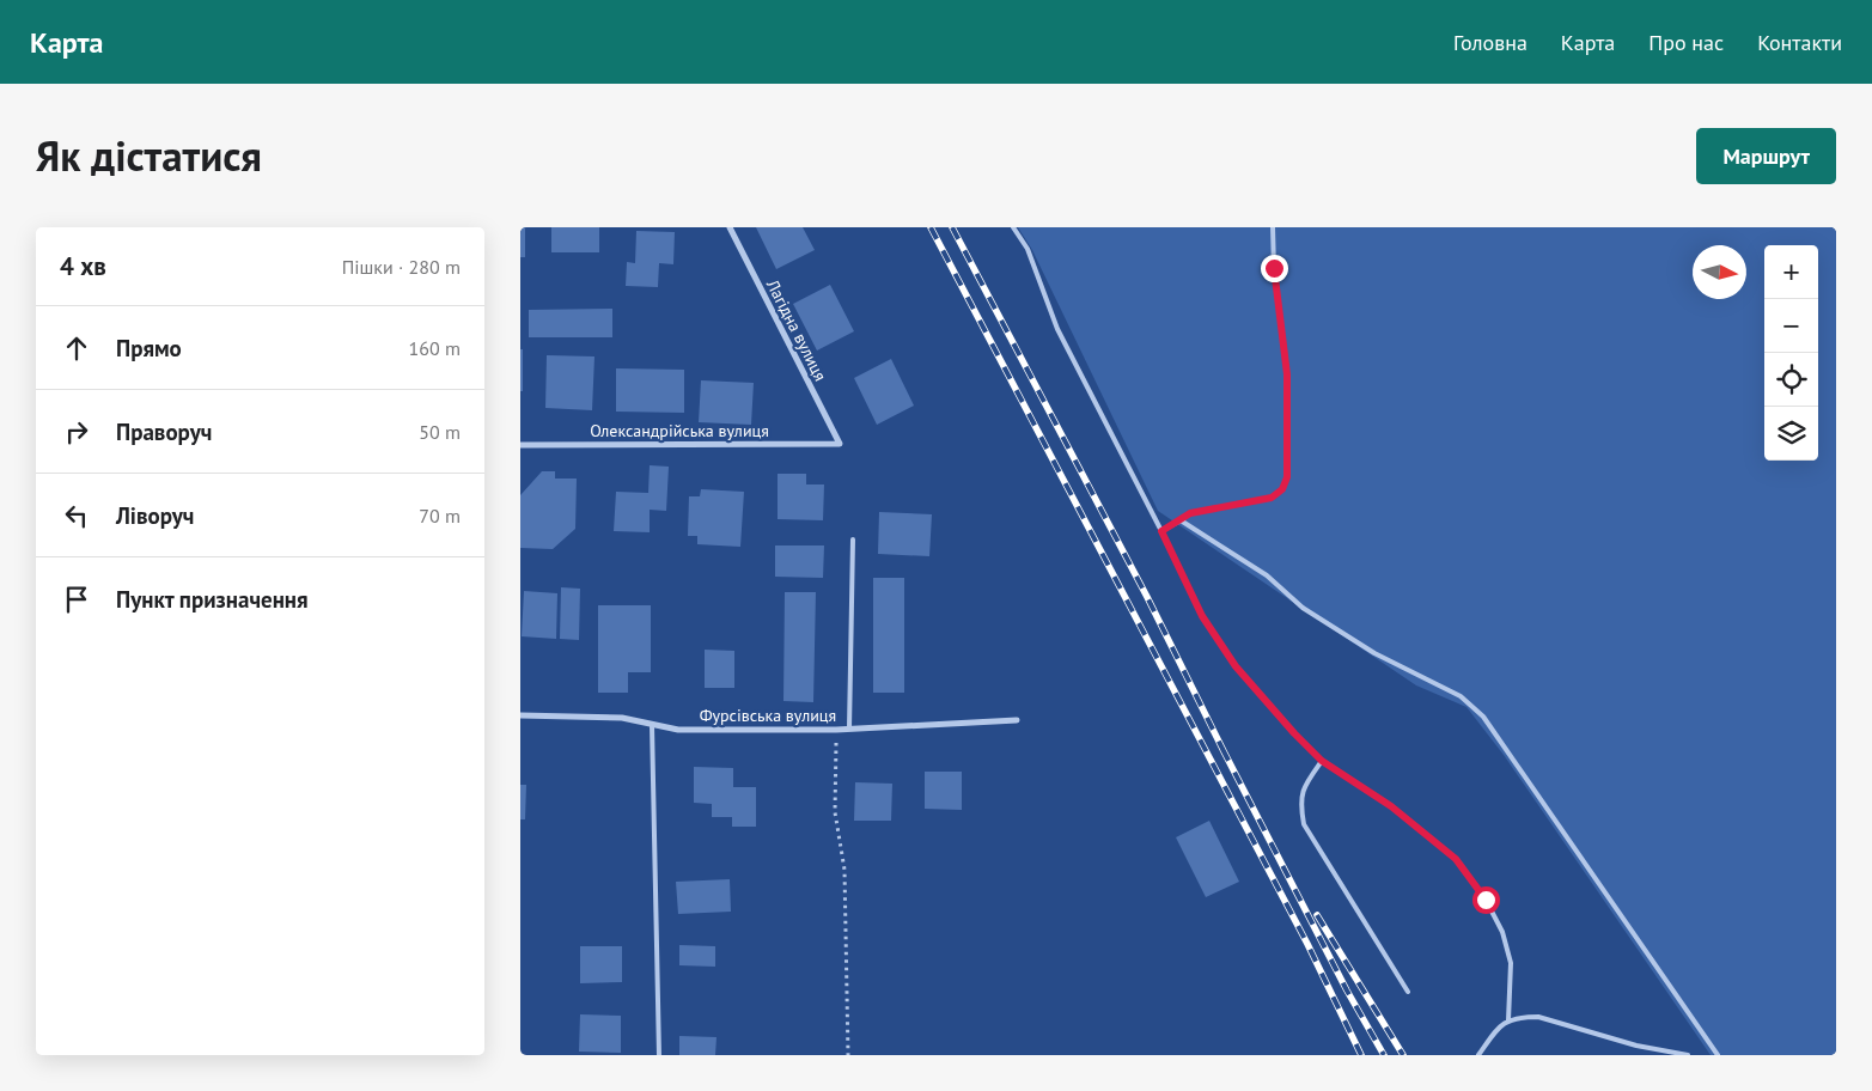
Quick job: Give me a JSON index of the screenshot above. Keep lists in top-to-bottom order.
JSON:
{
  "streets": {
    "street": ["Лагідна вулиця", "Олександрійська вулиця", "Фурсівська вулиця"]
  },
  "crossings": [
    ["Лагідна вулиця", "Олександрійська вулиця"]
  ],
  "north": "right",
  "page": {
    "header": "Карта",
    "nav": [
      "Головна",
      "Карта",
      "Про нас",
      "Контакти"
    ],
    "title": "Як дістатися",
    "buttons": "Маршрут",
    "heading": ["4 хв", "Пішки · 280 m"],
    "map_buttons": ["+", "−"],
    "list": [
      ["Прямо", "160 m"],
      ["Праворуч", "50 m"],
      ["Ліворуч", "70 m"],
      "Пункт призначення"
    ]
  }
}
